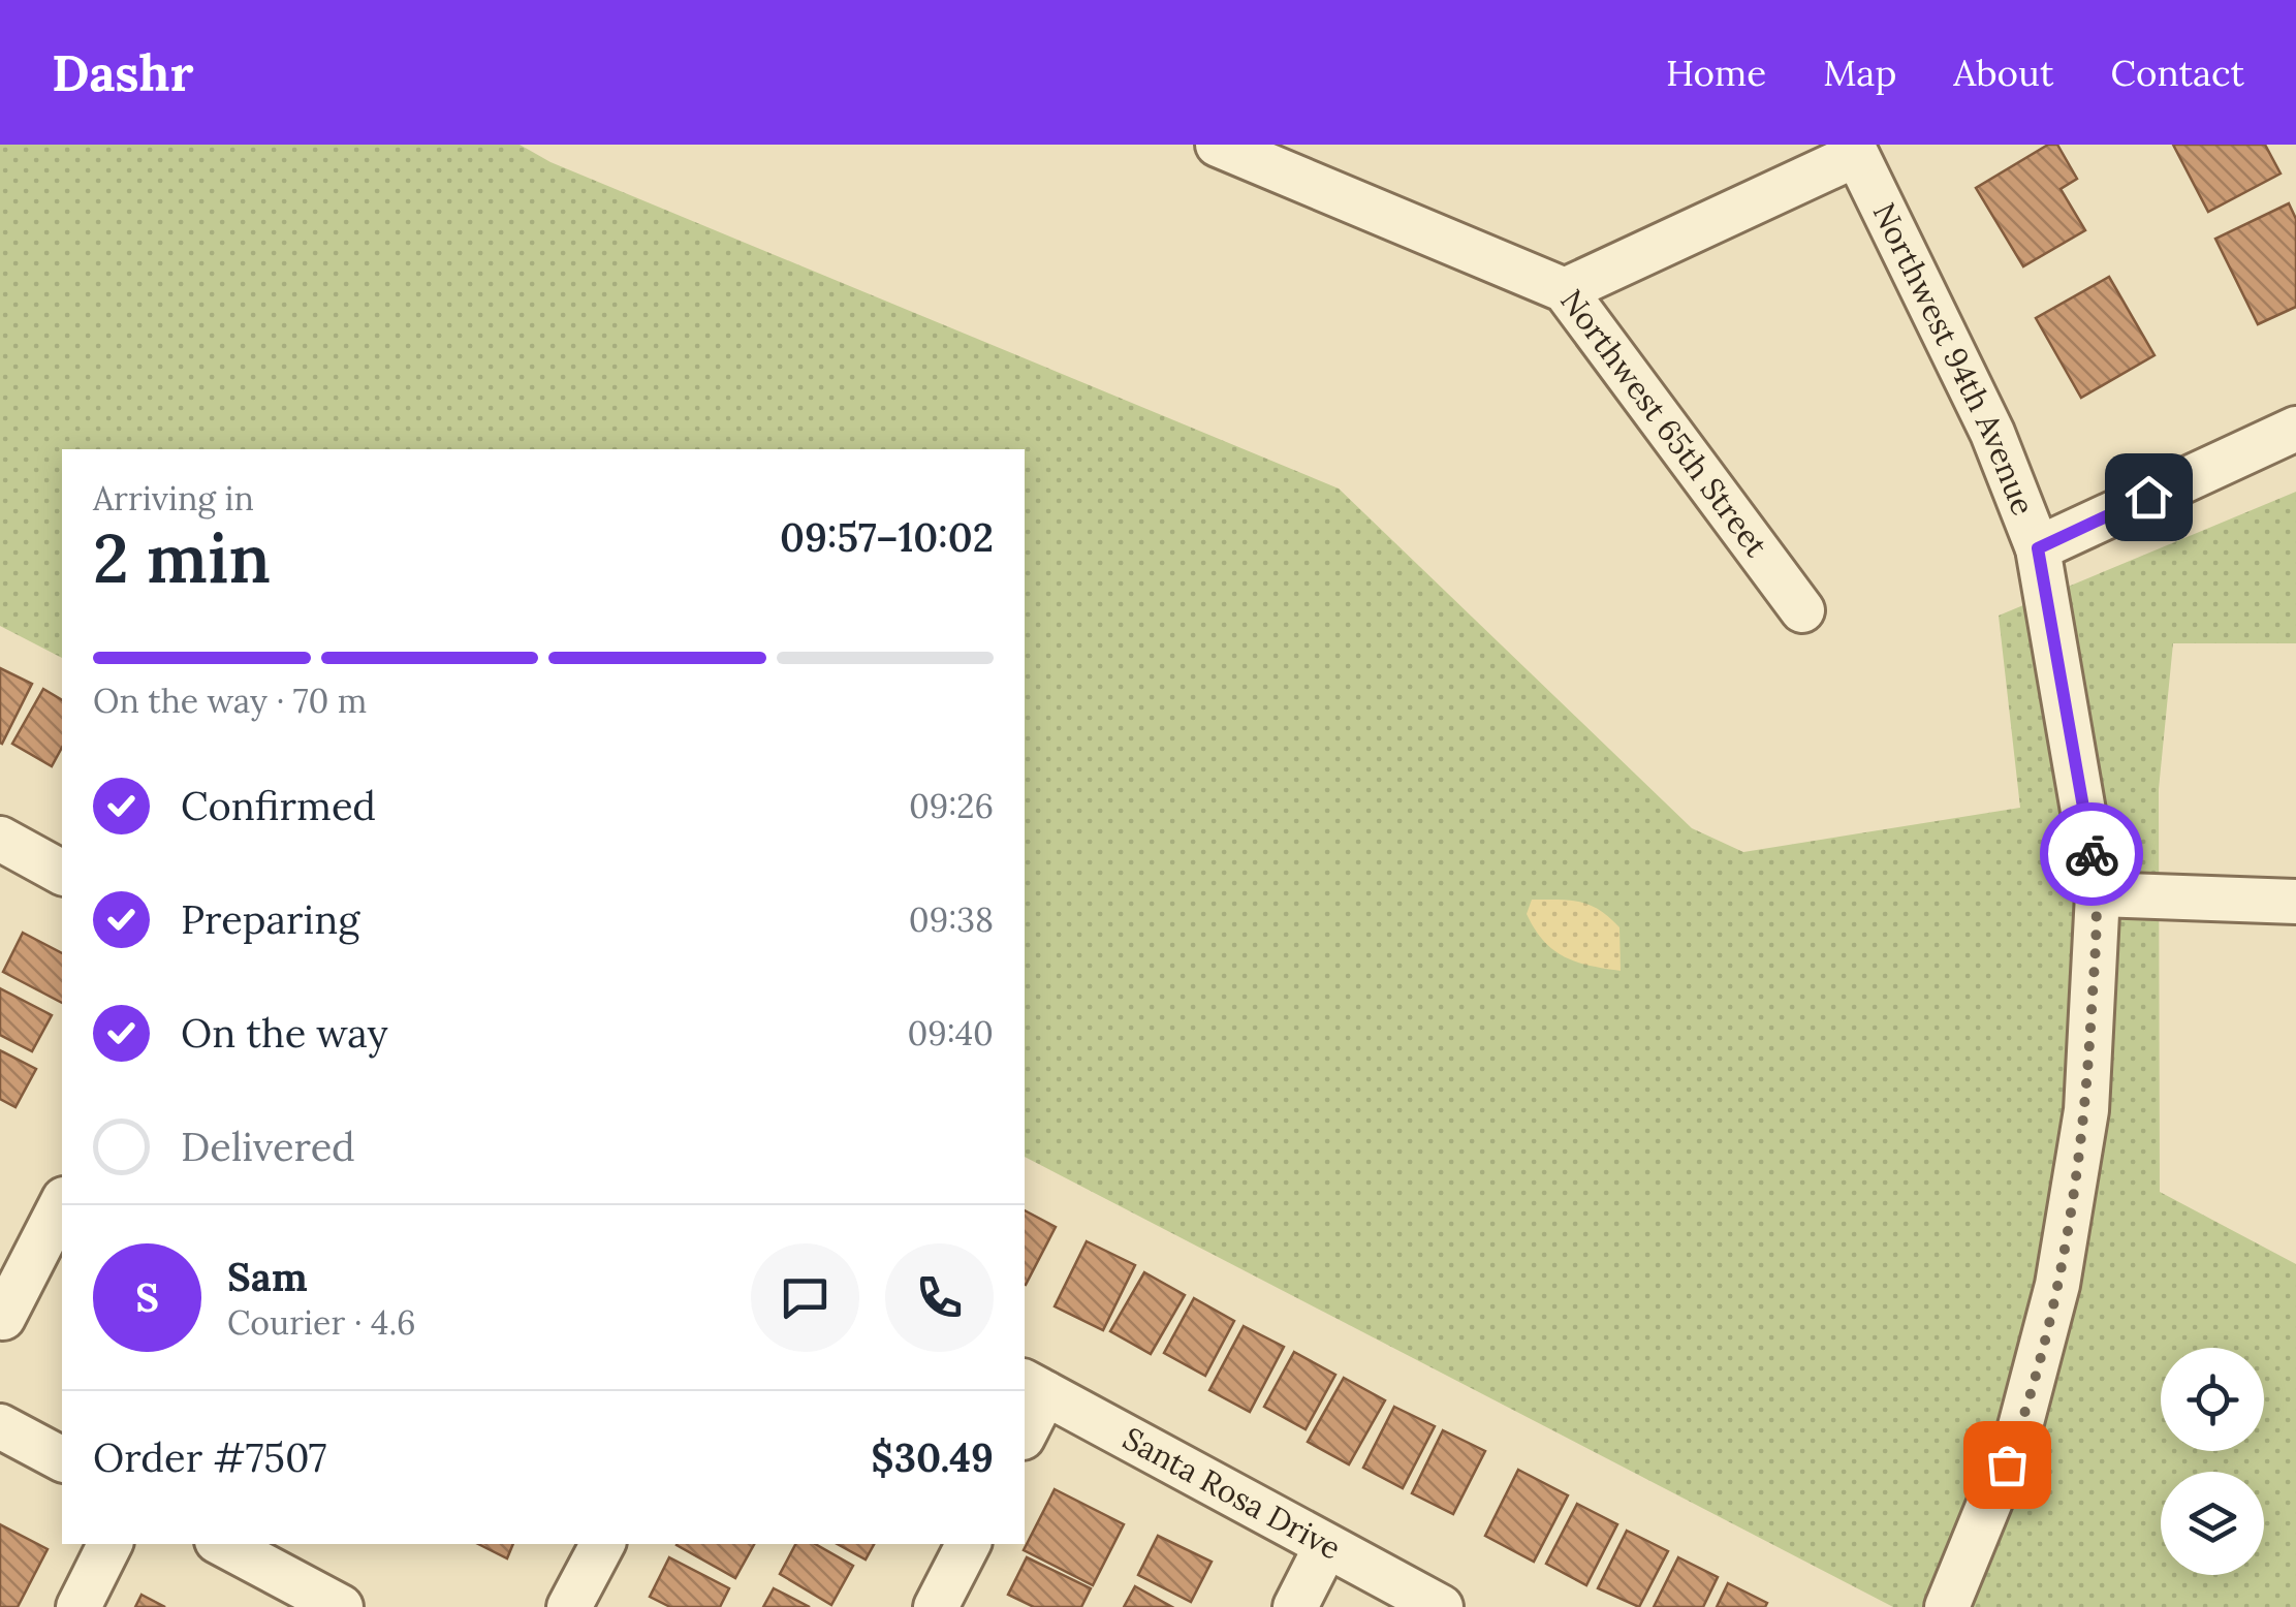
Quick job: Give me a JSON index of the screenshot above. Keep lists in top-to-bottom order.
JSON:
{
  "streets": {
    "street": ["Northwest 94th Avenue", "Northwest 65th Street", "Santa Rosa Drive"]
  },
  "page": {
    "header": "Dashr",
    "nav": [
      "Home",
      "Map",
      "About",
      "Contact"
    ],
    "heading": ["2 min", "Arriving in", "09:57–10:02"],
    "panel": [
      "Sam",
      "Courier · 4.6",
      "Order #7507",
      "$30.49"
    ],
    "bar": "On the way · 70 m",
    "list": [
      ["Confirmed", "09:26"],
      ["Preparing", "09:38"],
      ["On the way", "09:40"],
      "Delivered"
    ],
    "round": "S"
  }
}
